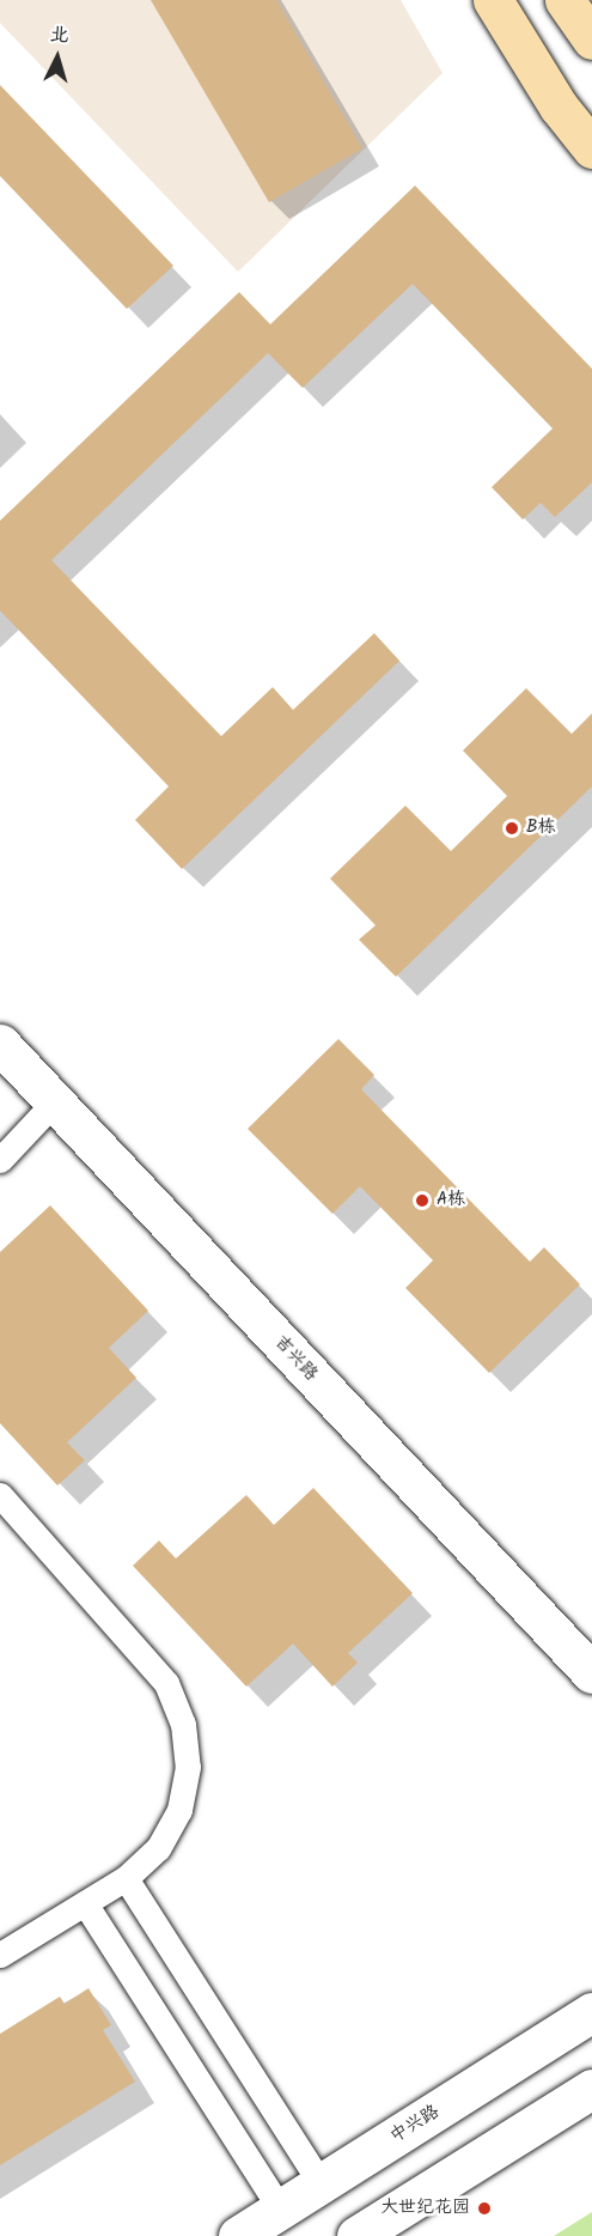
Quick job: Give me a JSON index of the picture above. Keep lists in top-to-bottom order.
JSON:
{
  "streets": {
    "street": ["吉兴路", "中兴路"]
  },
  "places": ["B栋", "A栋", "大世纪花园"],
  "north": "top"
}
